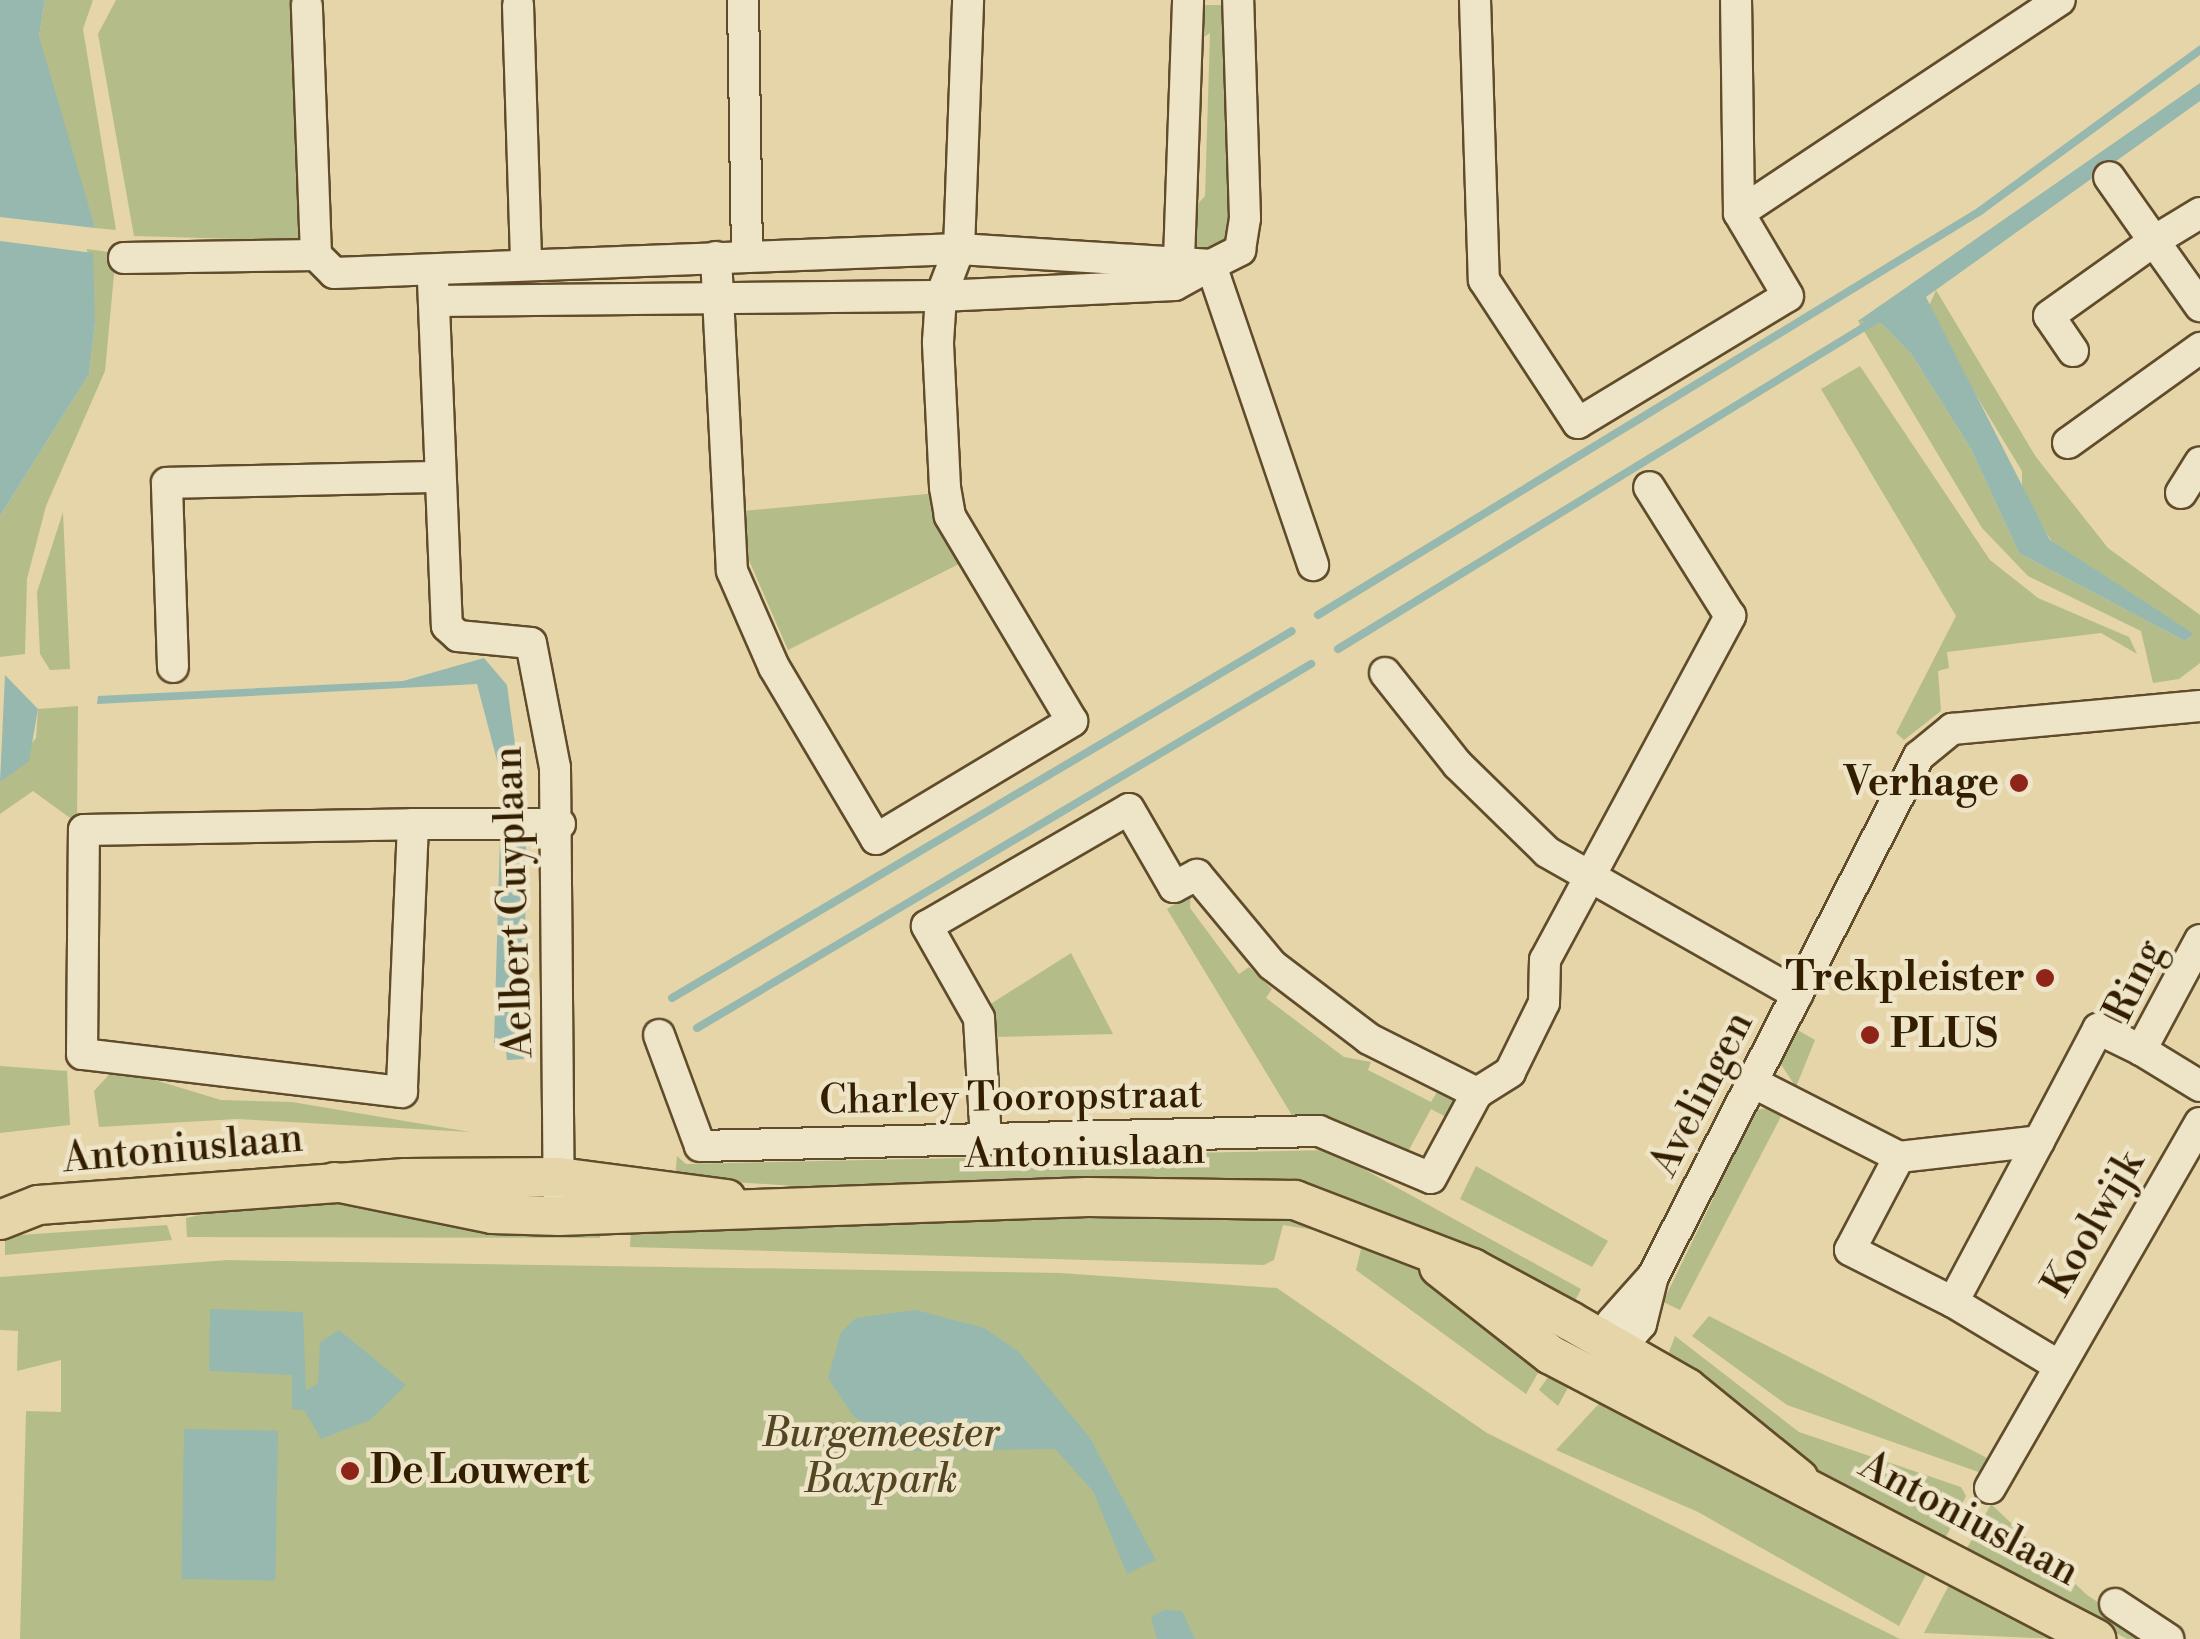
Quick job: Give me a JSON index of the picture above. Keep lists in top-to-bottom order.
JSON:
{
  "streets": {
    "main road": ["Antoniuslaan"],
    "street": [
      "Aelbert Cuyplaan",
      "Ring",
      "Avelingen",
      "Charley Tooropstraat",
      "Koolwijk"
    ]
  },
  "crossings": [
    ["Aelbert Cuyplaan", "Antoniuslaan"],
    ["Avelingen", "Antoniuslaan"]
  ],
  "parks": ["Burgemeester Baxpark"],
  "places": [
    "Verhage",
    "Trekpleister",
    "PLUS",
    "De Louwert"
  ]
}
